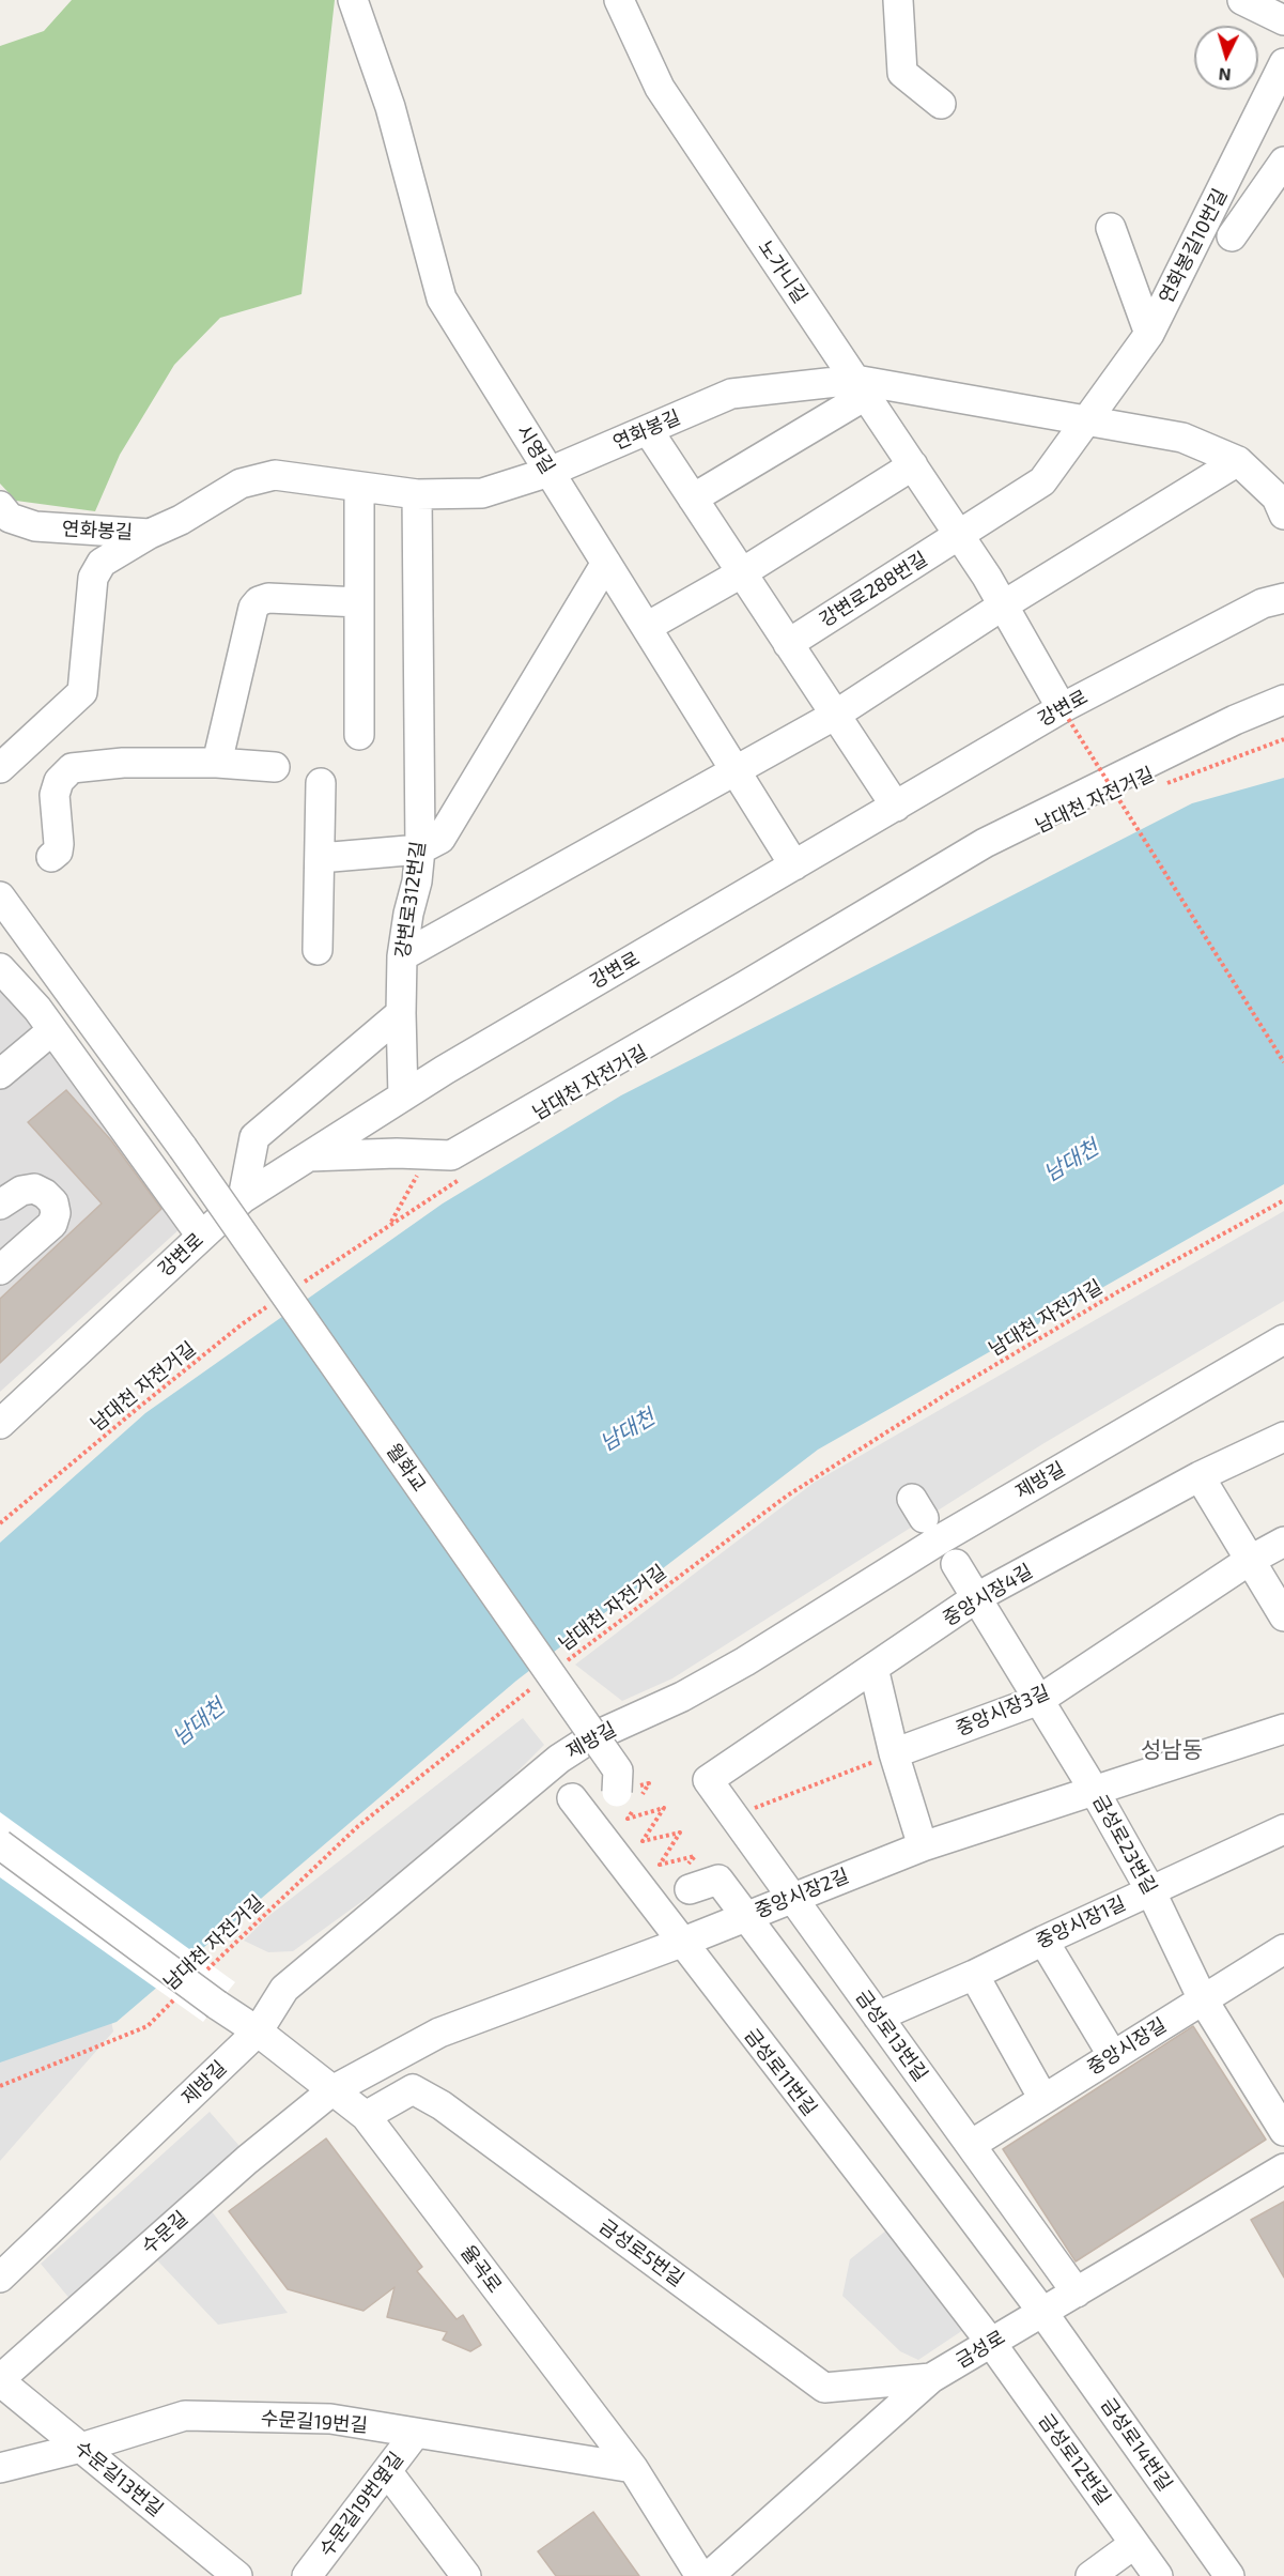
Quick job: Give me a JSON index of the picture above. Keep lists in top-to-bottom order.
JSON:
{
  "streets": {
    "street": [
      "연화봉길10번길",
      "노가니길",
      "연화봉길",
      "시영길",
      "강변로288번길",
      "강변로",
      "강변로312번길",
      "월화교",
      "제방길",
      "중앙시장4길",
      "중앙시장3길",
      "금성로23번길",
      "중앙시장2길",
      "중앙시장1길",
      "금성로13번길",
      "중앙시장길",
      "금성로11번길",
      "수문길",
      "금성로5번길",
      "율곡로",
      "금성로",
      "수문길19번길",
      "금성로14번길",
      "금성로12번길",
      "수문길13번길",
      "수문길19번옆길"
    ],
    "path": ["남대천 자전거길"]
  },
  "crossings": [
    ["연화봉길10번길", "연화봉길"],
    ["노가니길", "연화봉길"],
    ["노가니길", "강변로288번길"],
    ["노가니길", "강변로"],
    ["연화봉길", "시영길"],
    ["연화봉길", "강변로312번길"],
    ["시영길", "강변로"],
    ["강변로", "강변로312번길"],
    ["제방길", "율곡로"],
    ["중앙시장4길", "금성로23번길"],
    ["중앙시장4길", "금성로13번길"],
    ["중앙시장3길", "금성로23번길"],
    ["금성로23번길", "중앙시장2길"],
    ["금성로23번길", "중앙시장1길"],
    ["금성로23번길", "중앙시장길"],
    ["중앙시장2길", "금성로13번길"],
    ["중앙시장2길", "금성로11번길"],
    ["중앙시장2길", "수문길"],
    ["중앙시장2길", "율곡로"],
    ["중앙시장2길", "금성로14번길"],
    ["중앙시장1길", "금성로13번길"],
    ["금성로13번길", "중앙시장길"],
    ["금성로13번길", "금성로"],
    ["금성로11번길", "금성로"],
    ["금성로11번길", "금성로12번길"],
    ["수문길", "율곡로"],
    ["수문길", "수문길13번길"],
    ["금성로5번길", "율곡로"],
    ["금성로5번길", "금성로"],
    ["율곡로", "수문길19번길"],
    ["금성로", "금성로14번길"],
    ["금성로", "금성로12번길"],
    ["수문길19번길", "수문길13번길"],
    ["수문길19번길", "수문길19번옆길"]
  ],
  "districts": ["성남동"],
  "water": ["남대천"],
  "north": "bottom"
}
